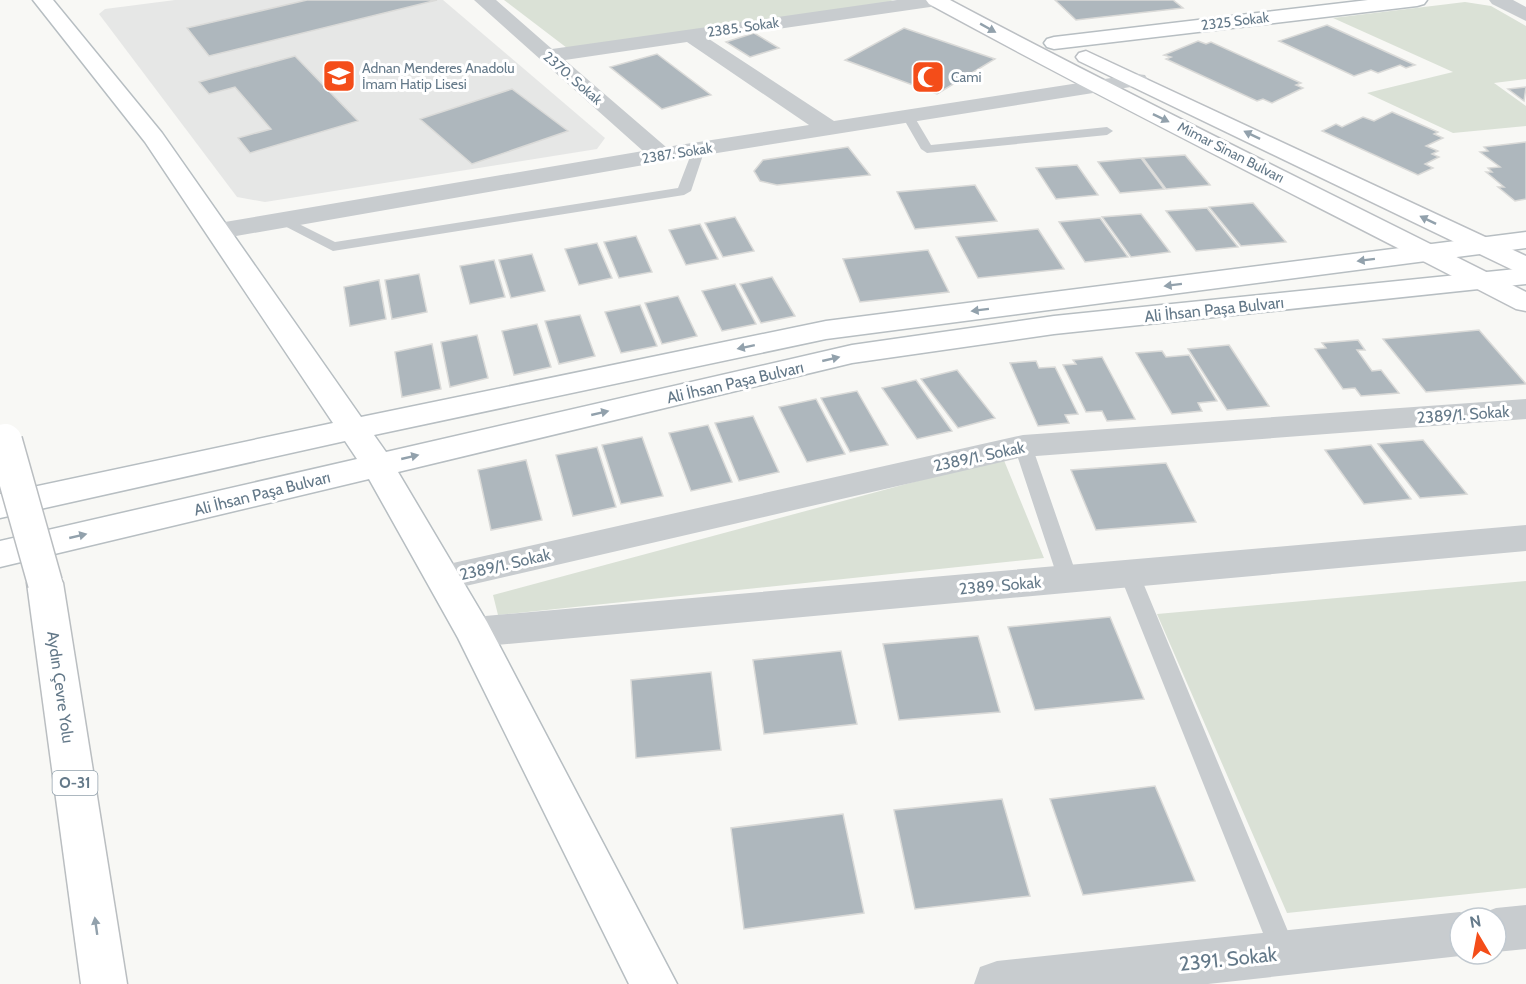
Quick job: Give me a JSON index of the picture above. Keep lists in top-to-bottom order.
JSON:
{
  "streets": {
    "main road": [
      "2325 Sokak",
      "Mimar Sinan Bulvarı",
      "Ali İhsan Paşa Bulvarı",
      "Aydın Çevre Yolu",
      "O-31"
    ],
    "street": [
      "2385. Sokak",
      "2370. Sokak",
      "2387. Sokak",
      "2389/1. Sokak",
      "2389. Sokak",
      "2391. Sokak"
    ]
  },
  "crossings": [
    ["2325 Sokak", "Mimar Sinan Bulvarı"],
    ["2385. Sokak", "2370. Sokak"],
    ["2385. Sokak", "Mimar Sinan Bulvarı"],
    ["2370. Sokak", "2387. Sokak"],
    ["Mimar Sinan Bulvarı", "2387. Sokak"],
    ["Mimar Sinan Bulvarı", "Ali İhsan Paşa Bulvarı"]
  ],
  "one_way": ["Aydın Çevre Yolu"],
  "places": {
    "school or university": ["Adnan Menderes Anadolu İmam Hatip Lisesi"],
    "mosque": ["Cami"]
  },
  "north": "top"
}
